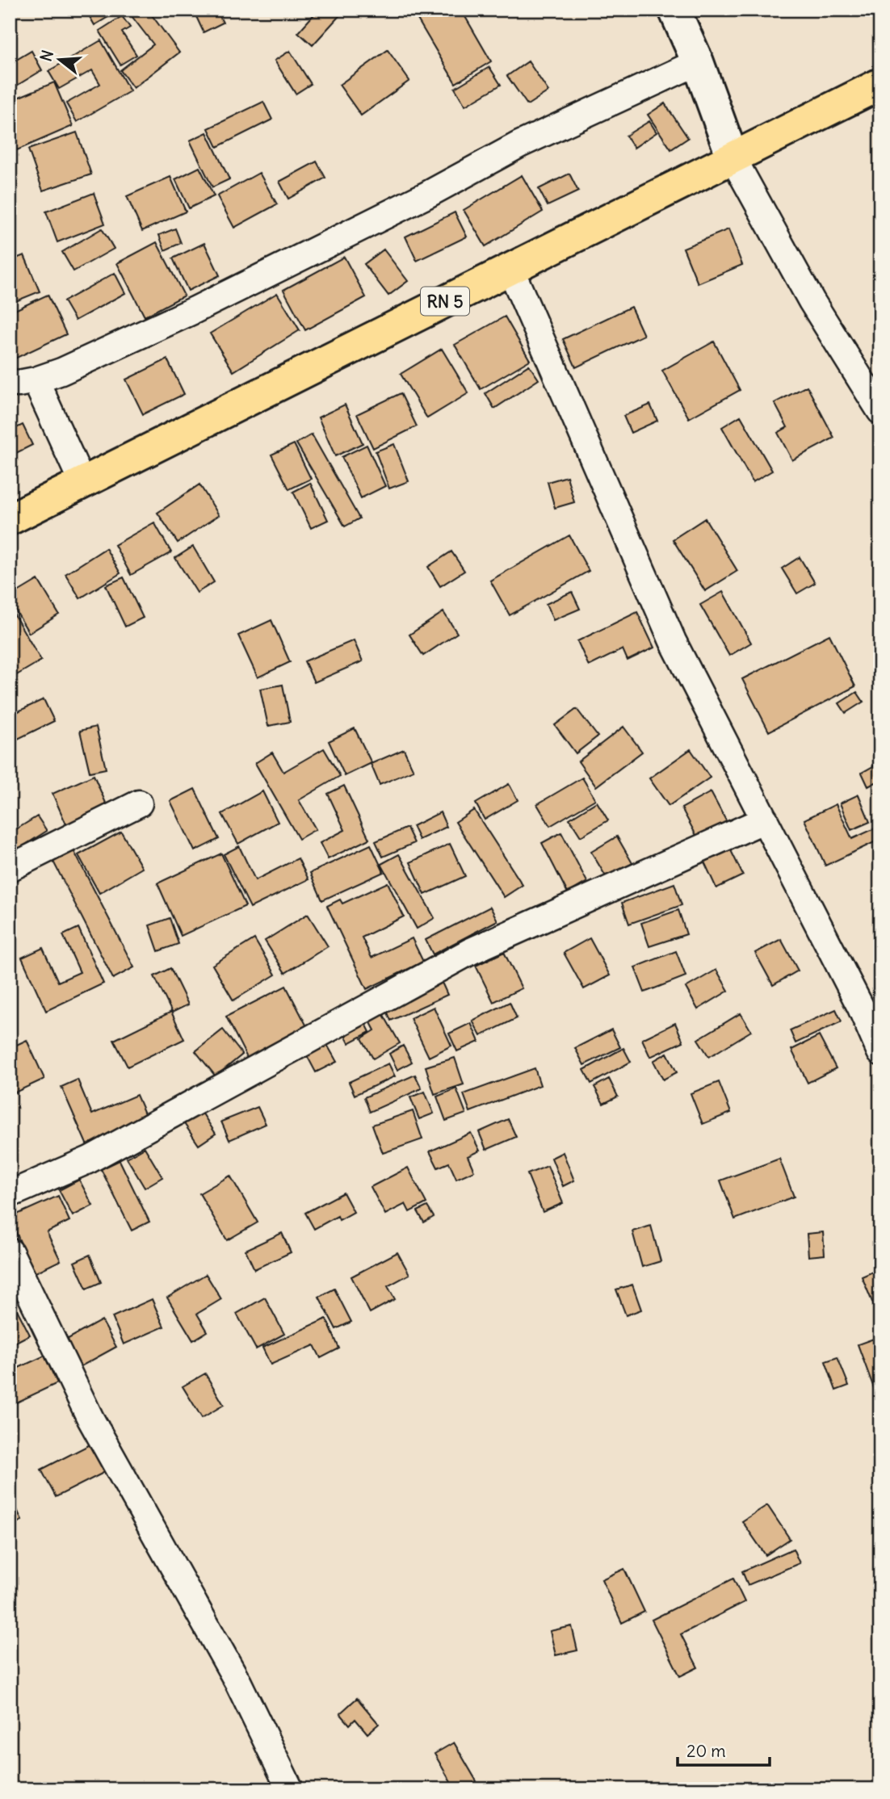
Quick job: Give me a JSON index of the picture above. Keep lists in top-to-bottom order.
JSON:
{
  "streets": {
    "main road": ["RN 5"]
  },
  "scale_bar": "20 m",
  "north": "left"
}
